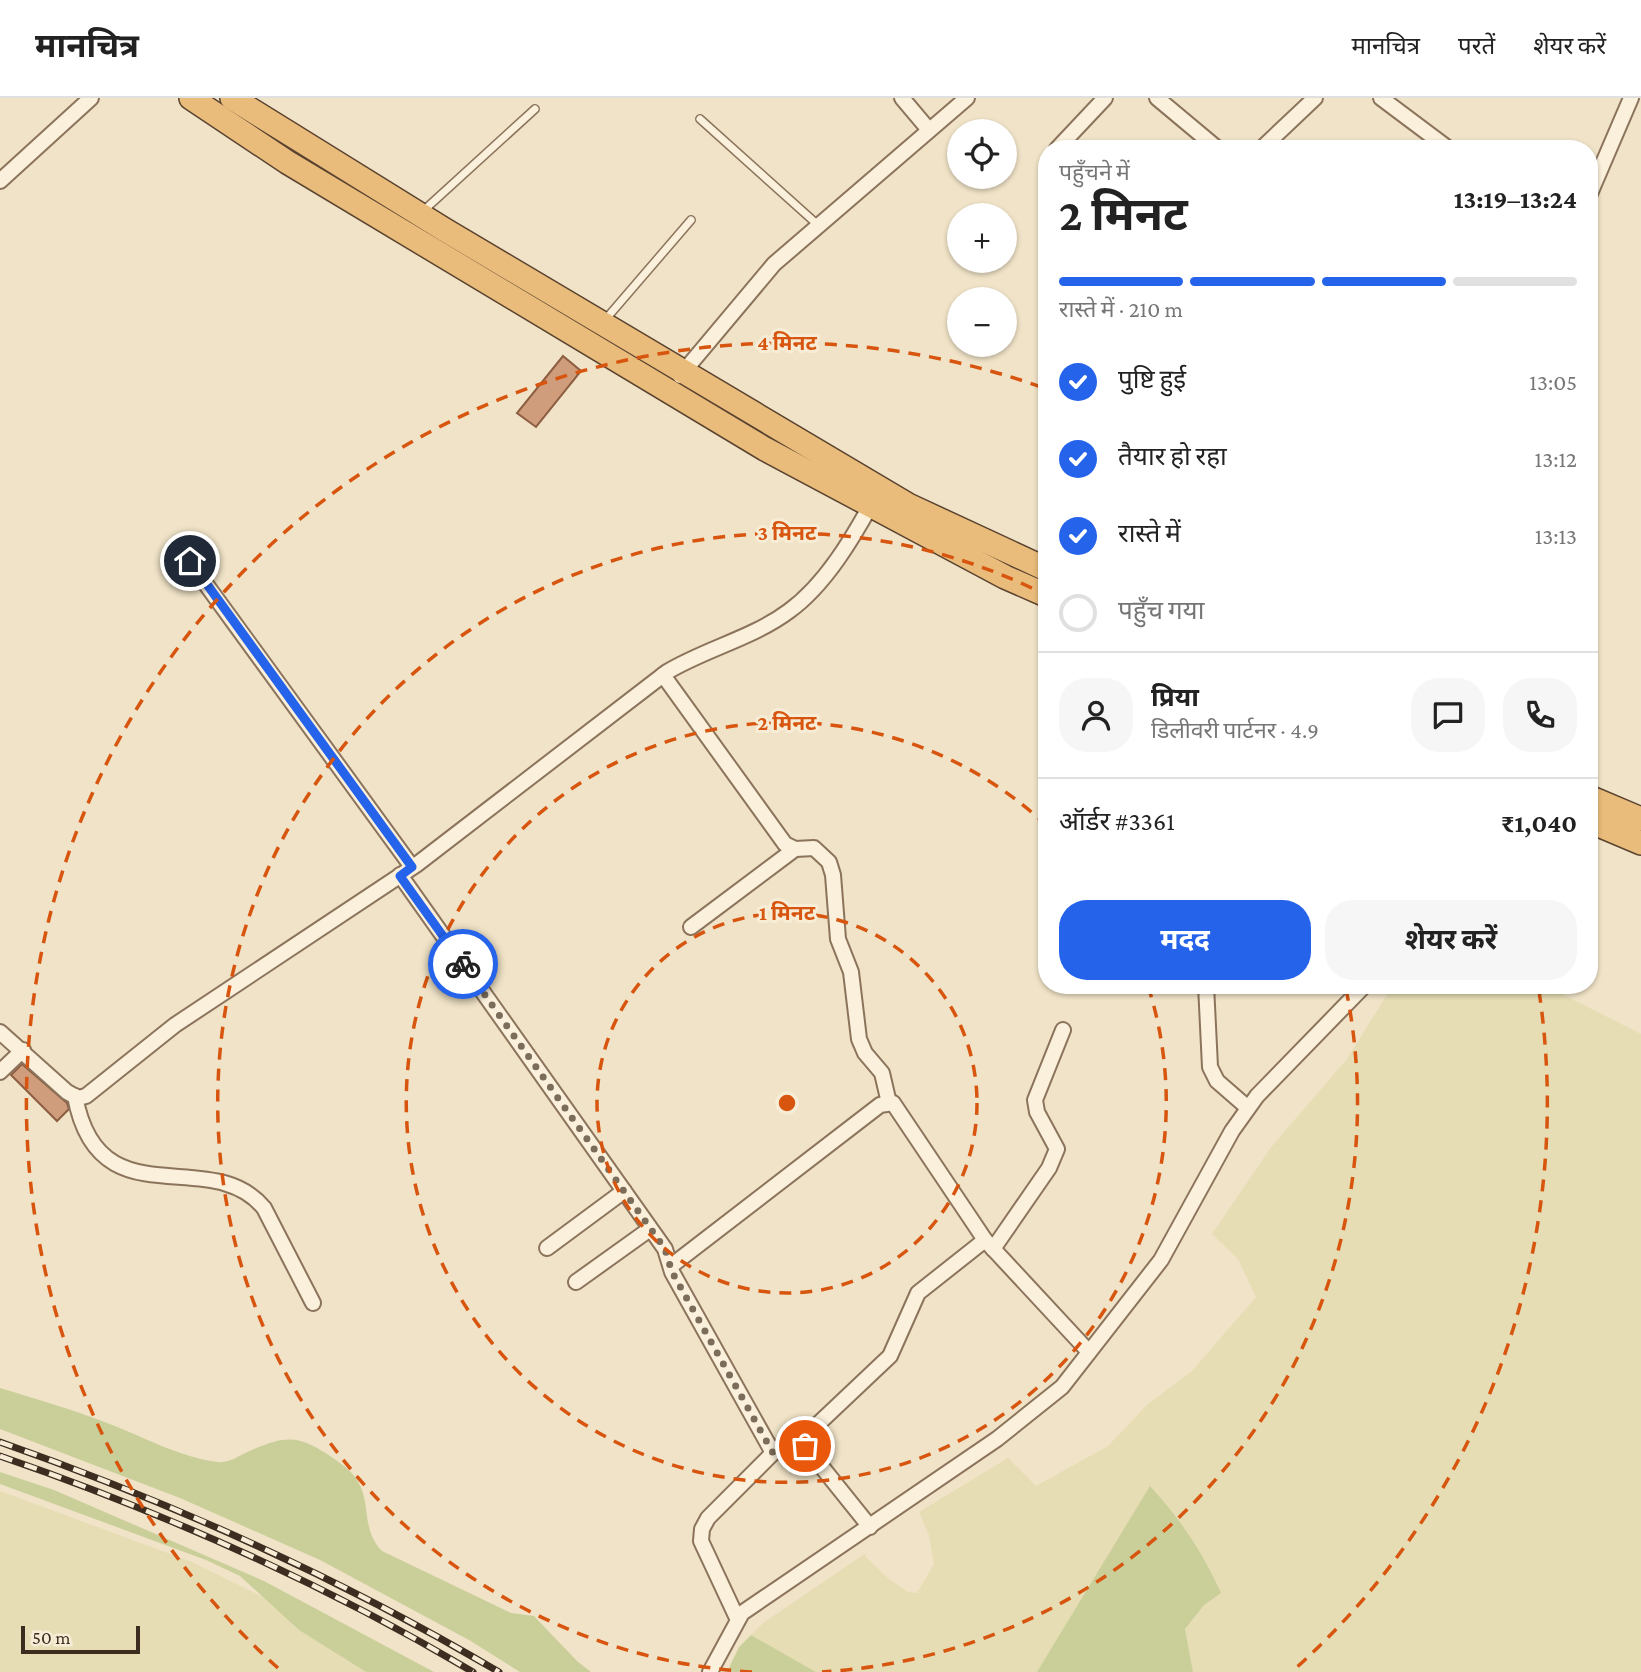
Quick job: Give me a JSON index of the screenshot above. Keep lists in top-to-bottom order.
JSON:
{
  "scale_bar": "50 m",
  "page": {
    "header": "मानचित्र",
    "nav": ["मानचित्र", "परतें", "शेयर करें"],
    "map_buttons": ["+", "−"],
    "heading": ["2 मिनट", "पहुँचने में", "13:19–13:24"],
    "panel": [
      "प्रिया",
      "डिलीवरी पार्टनर · 4.9",
      "ऑर्डर #3361",
      "₹1,040"
    ],
    "bar": "रास्ते में · 210 m",
    "list": [
      ["पुष्टि हुई", "13:05"],
      ["तैयार हो रहा", "13:12"],
      ["रास्ते में", "13:13"],
      "पहुँच गया"
    ],
    "buttons": ["मदद", "शेयर करें"],
    "scale": "50 m"
  },
  "rings": [
    "4 मिनट",
    "3 मिनट",
    "2 मिनट",
    "1 मिनट"
  ]
}
